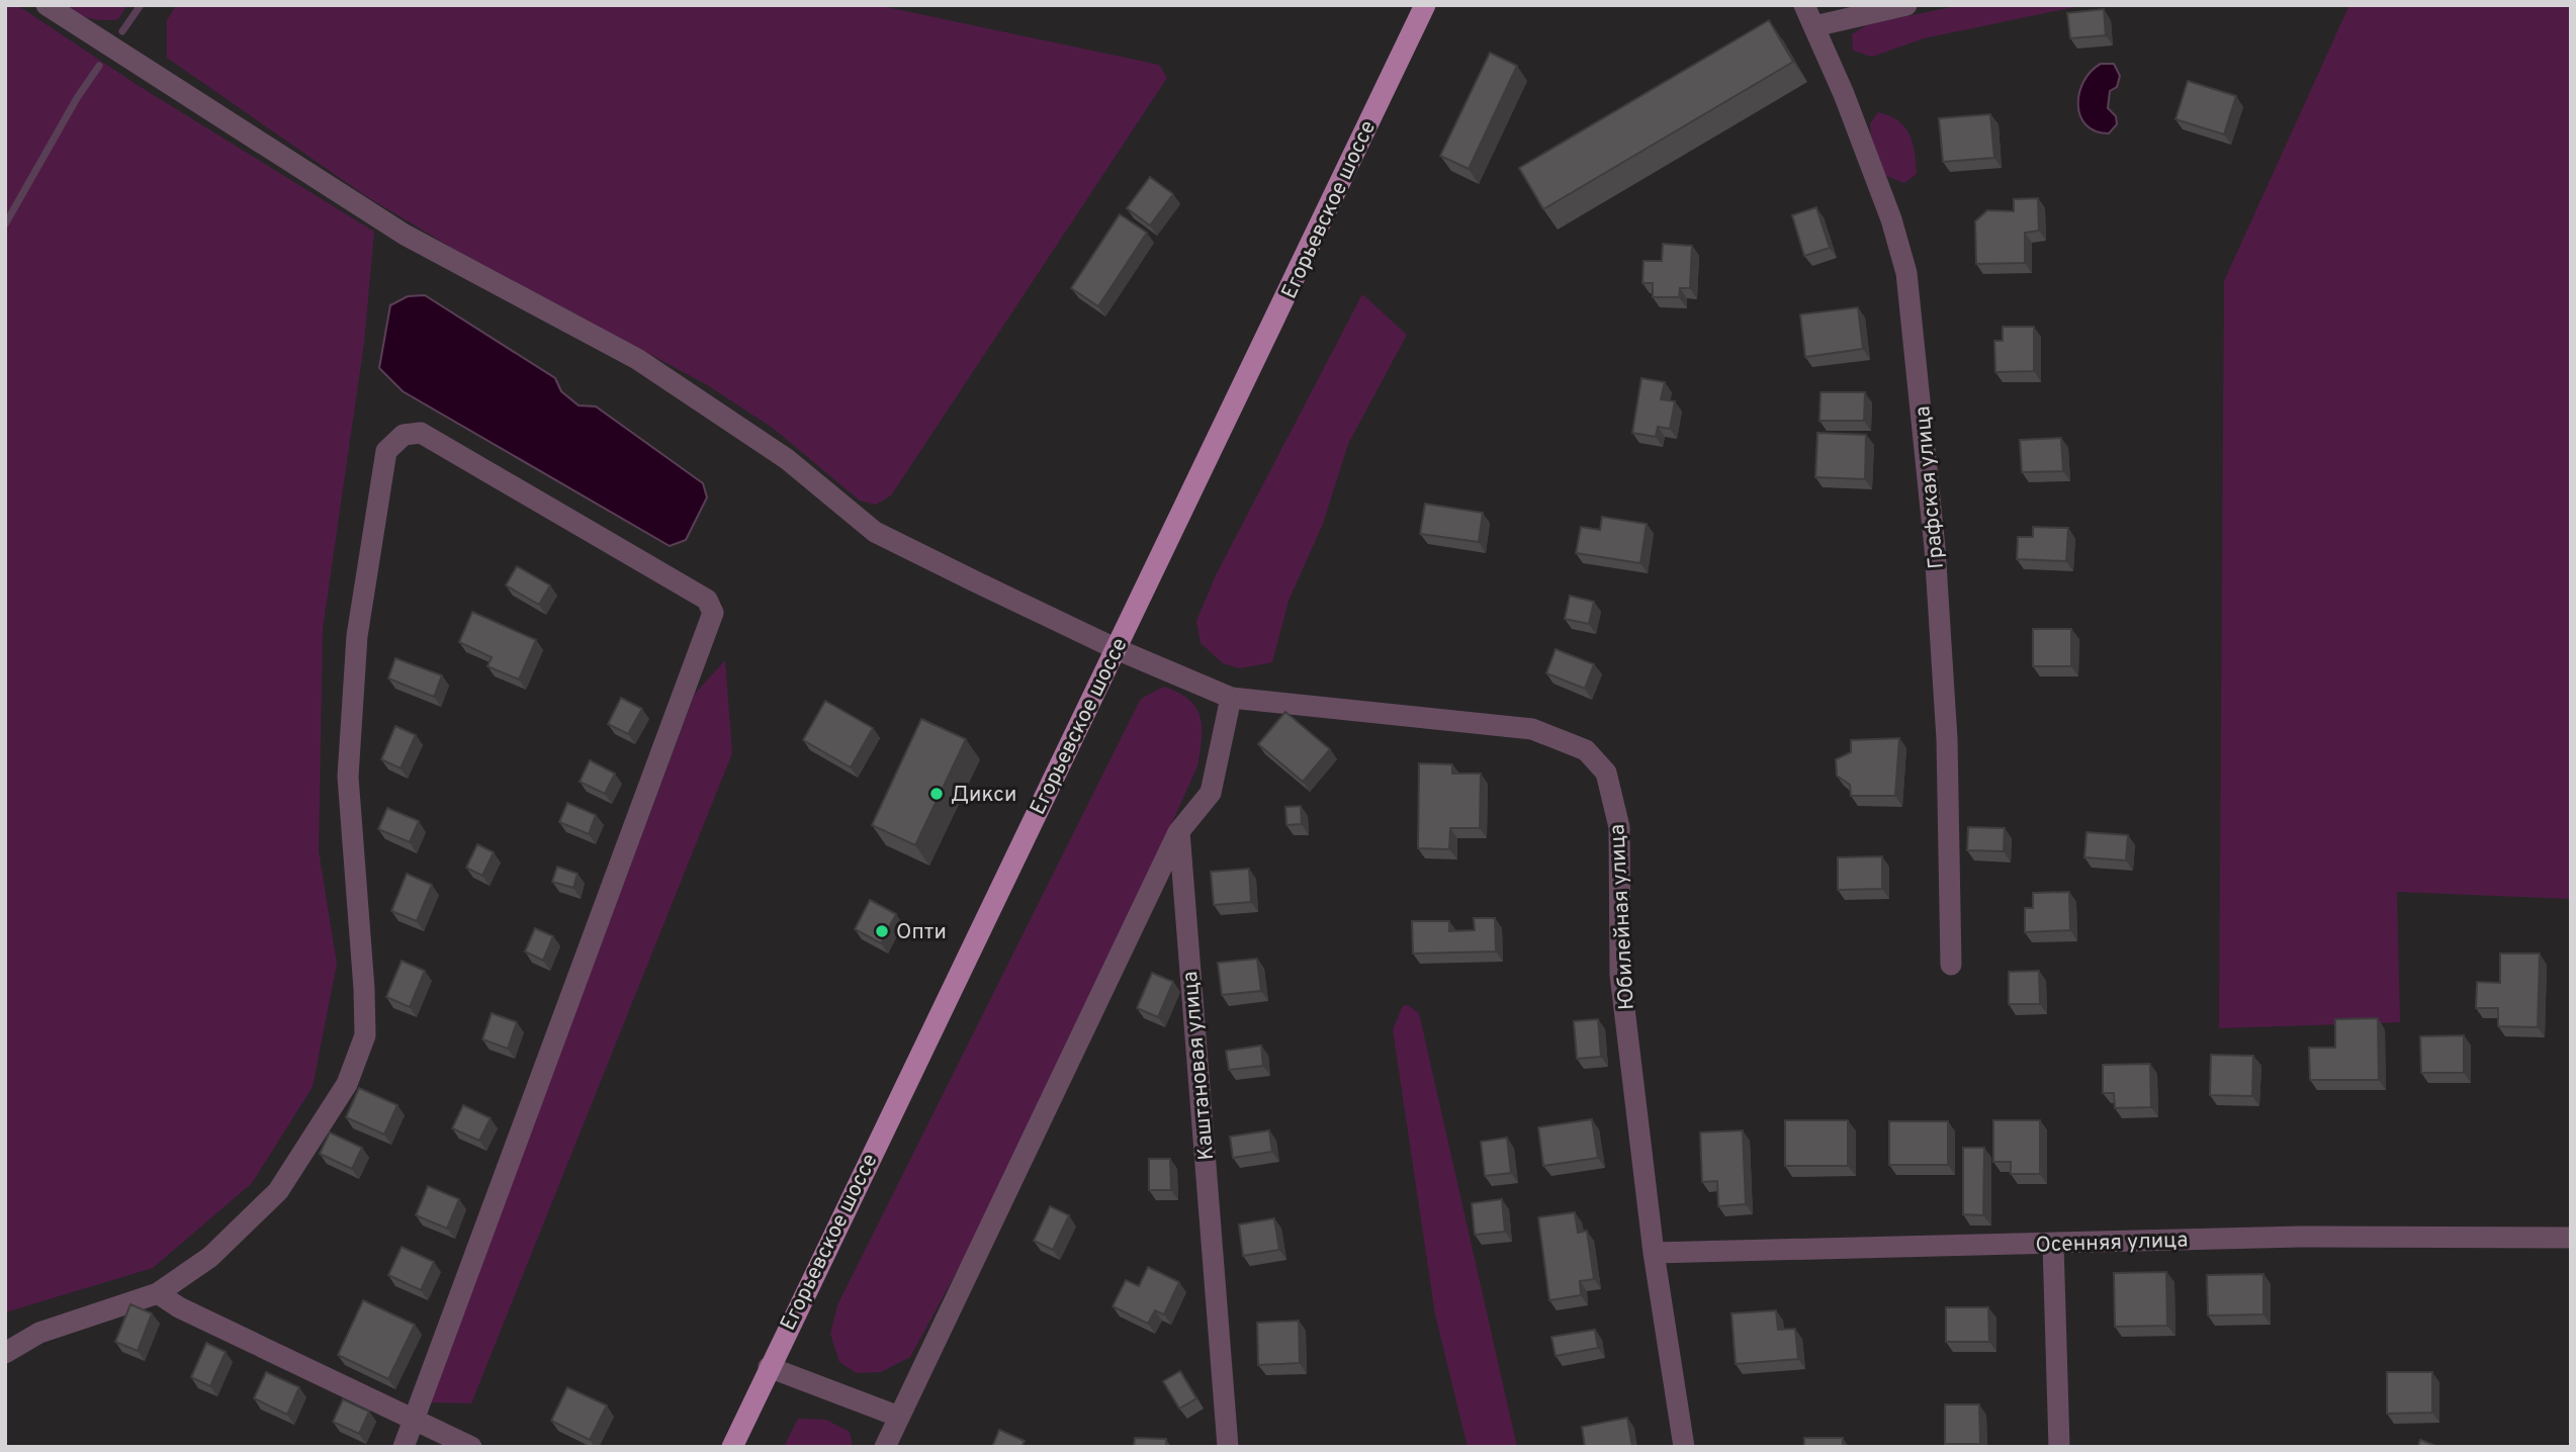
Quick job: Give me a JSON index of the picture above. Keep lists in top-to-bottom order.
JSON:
{
  "streets": {
    "main road": ["Егорьевское шоссе"],
    "street": [
      "Графская улица",
      "Юбилейная улица",
      "Каштановая улица",
      "Осенняя улица"
    ]
  },
  "crossings": [
    ["Егорьевское шоссе", "Юбилейная улица"],
    ["Юбилейная улица", "Осенняя улица"]
  ],
  "places": ["Дикси", "Опти"]
}
